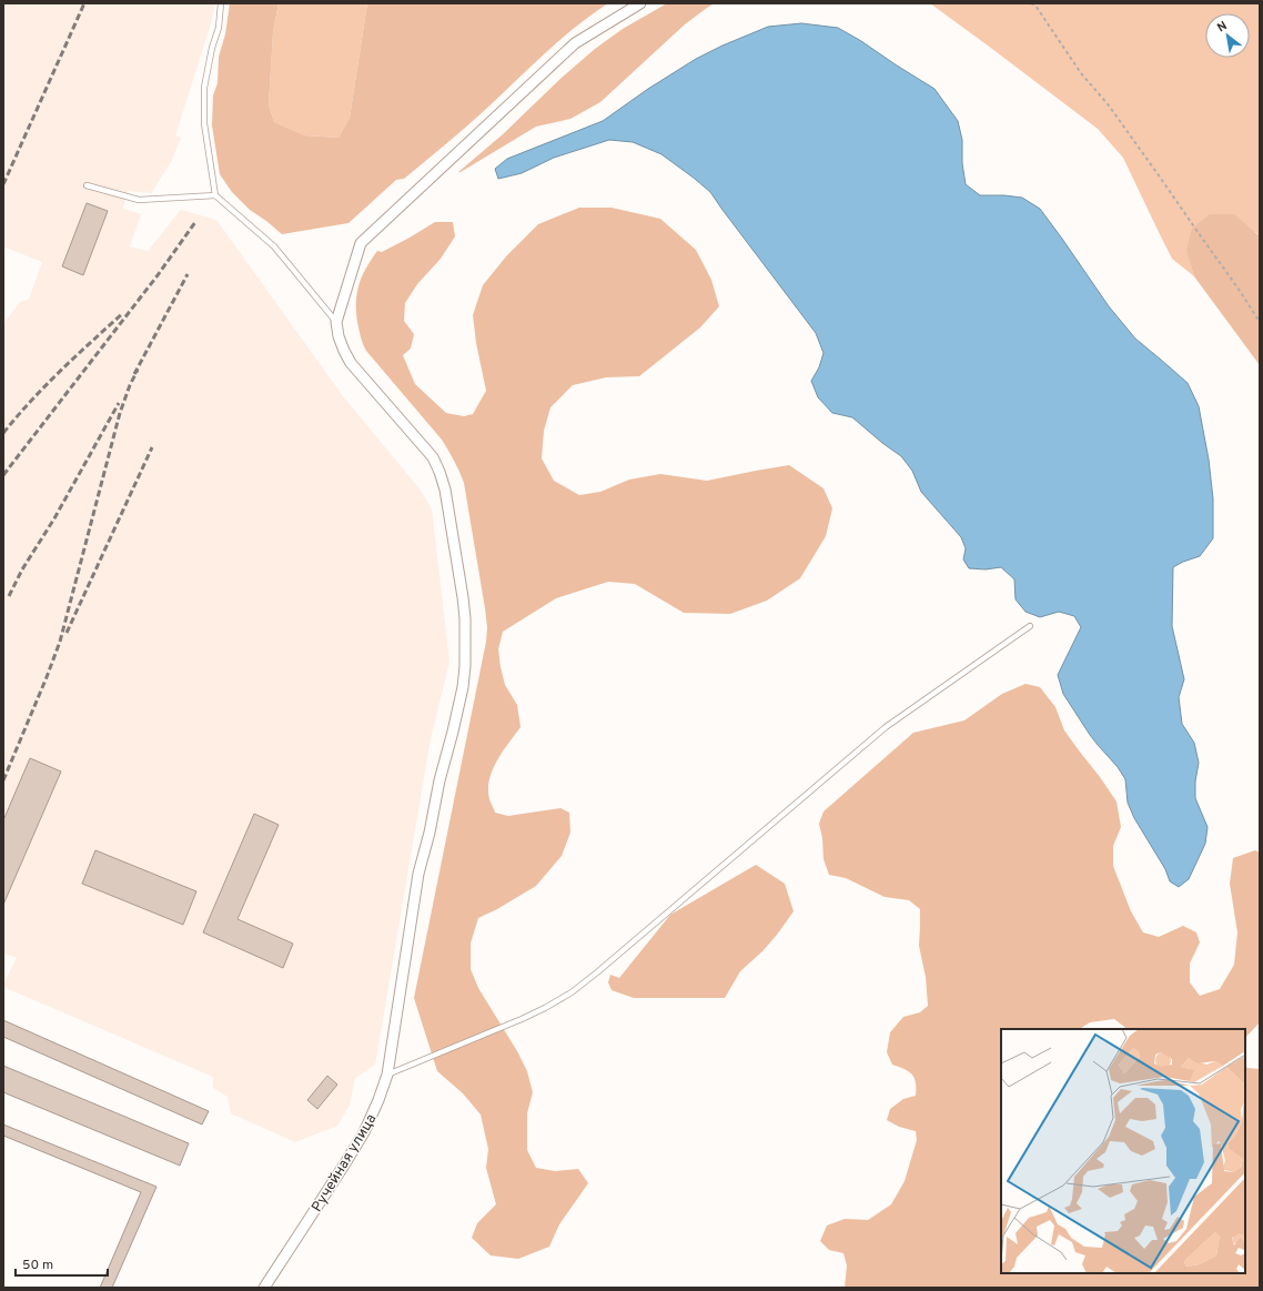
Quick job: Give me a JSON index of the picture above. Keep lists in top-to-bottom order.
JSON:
{
  "streets": {
    "street": ["Ручейная улица"]
  },
  "scale_bar": "50 m",
  "north": "top left"
}
